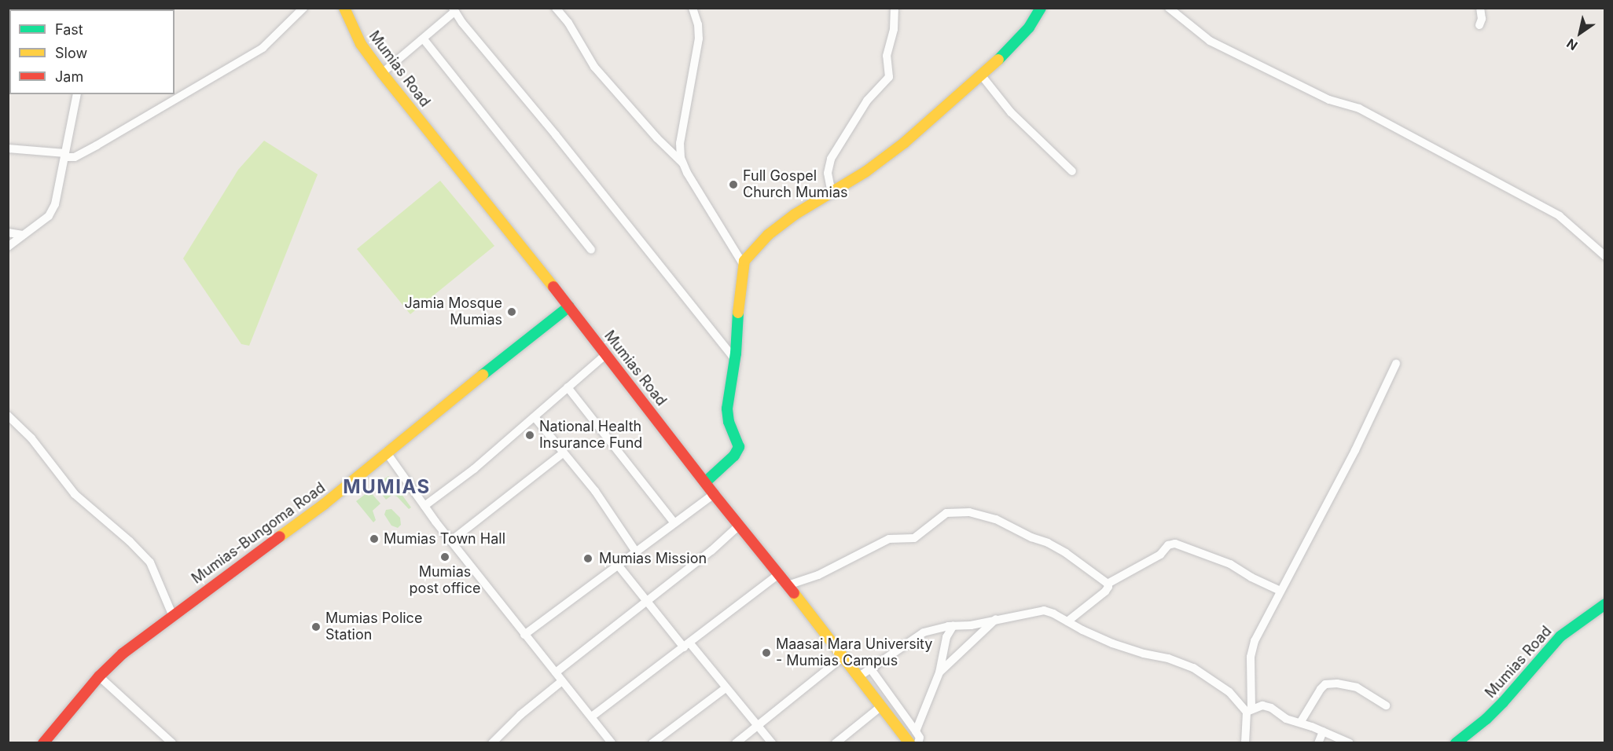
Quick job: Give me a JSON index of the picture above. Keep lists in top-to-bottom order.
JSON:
{
  "streets": {
    "street": ["Mumias Road", "Mumias-Bungoma Road"]
  },
  "crossings": [
    ["Mumias Road", "Mumias-Bungoma Road"]
  ],
  "districts": ["MUMIAS"],
  "places": [
    "Full Gospel Church Mumias",
    "Jamia Mosque Mumias",
    "National Health Insurance Fund",
    "Mumias Town Hall",
    "Mumias post office",
    "Mumias Mission",
    "Mumias Police Station",
    "Maasai Mara University - Mumias Campus"
  ],
  "legend": ["Fast", "Slow", "Jam"],
  "north": "bottom left"
}
